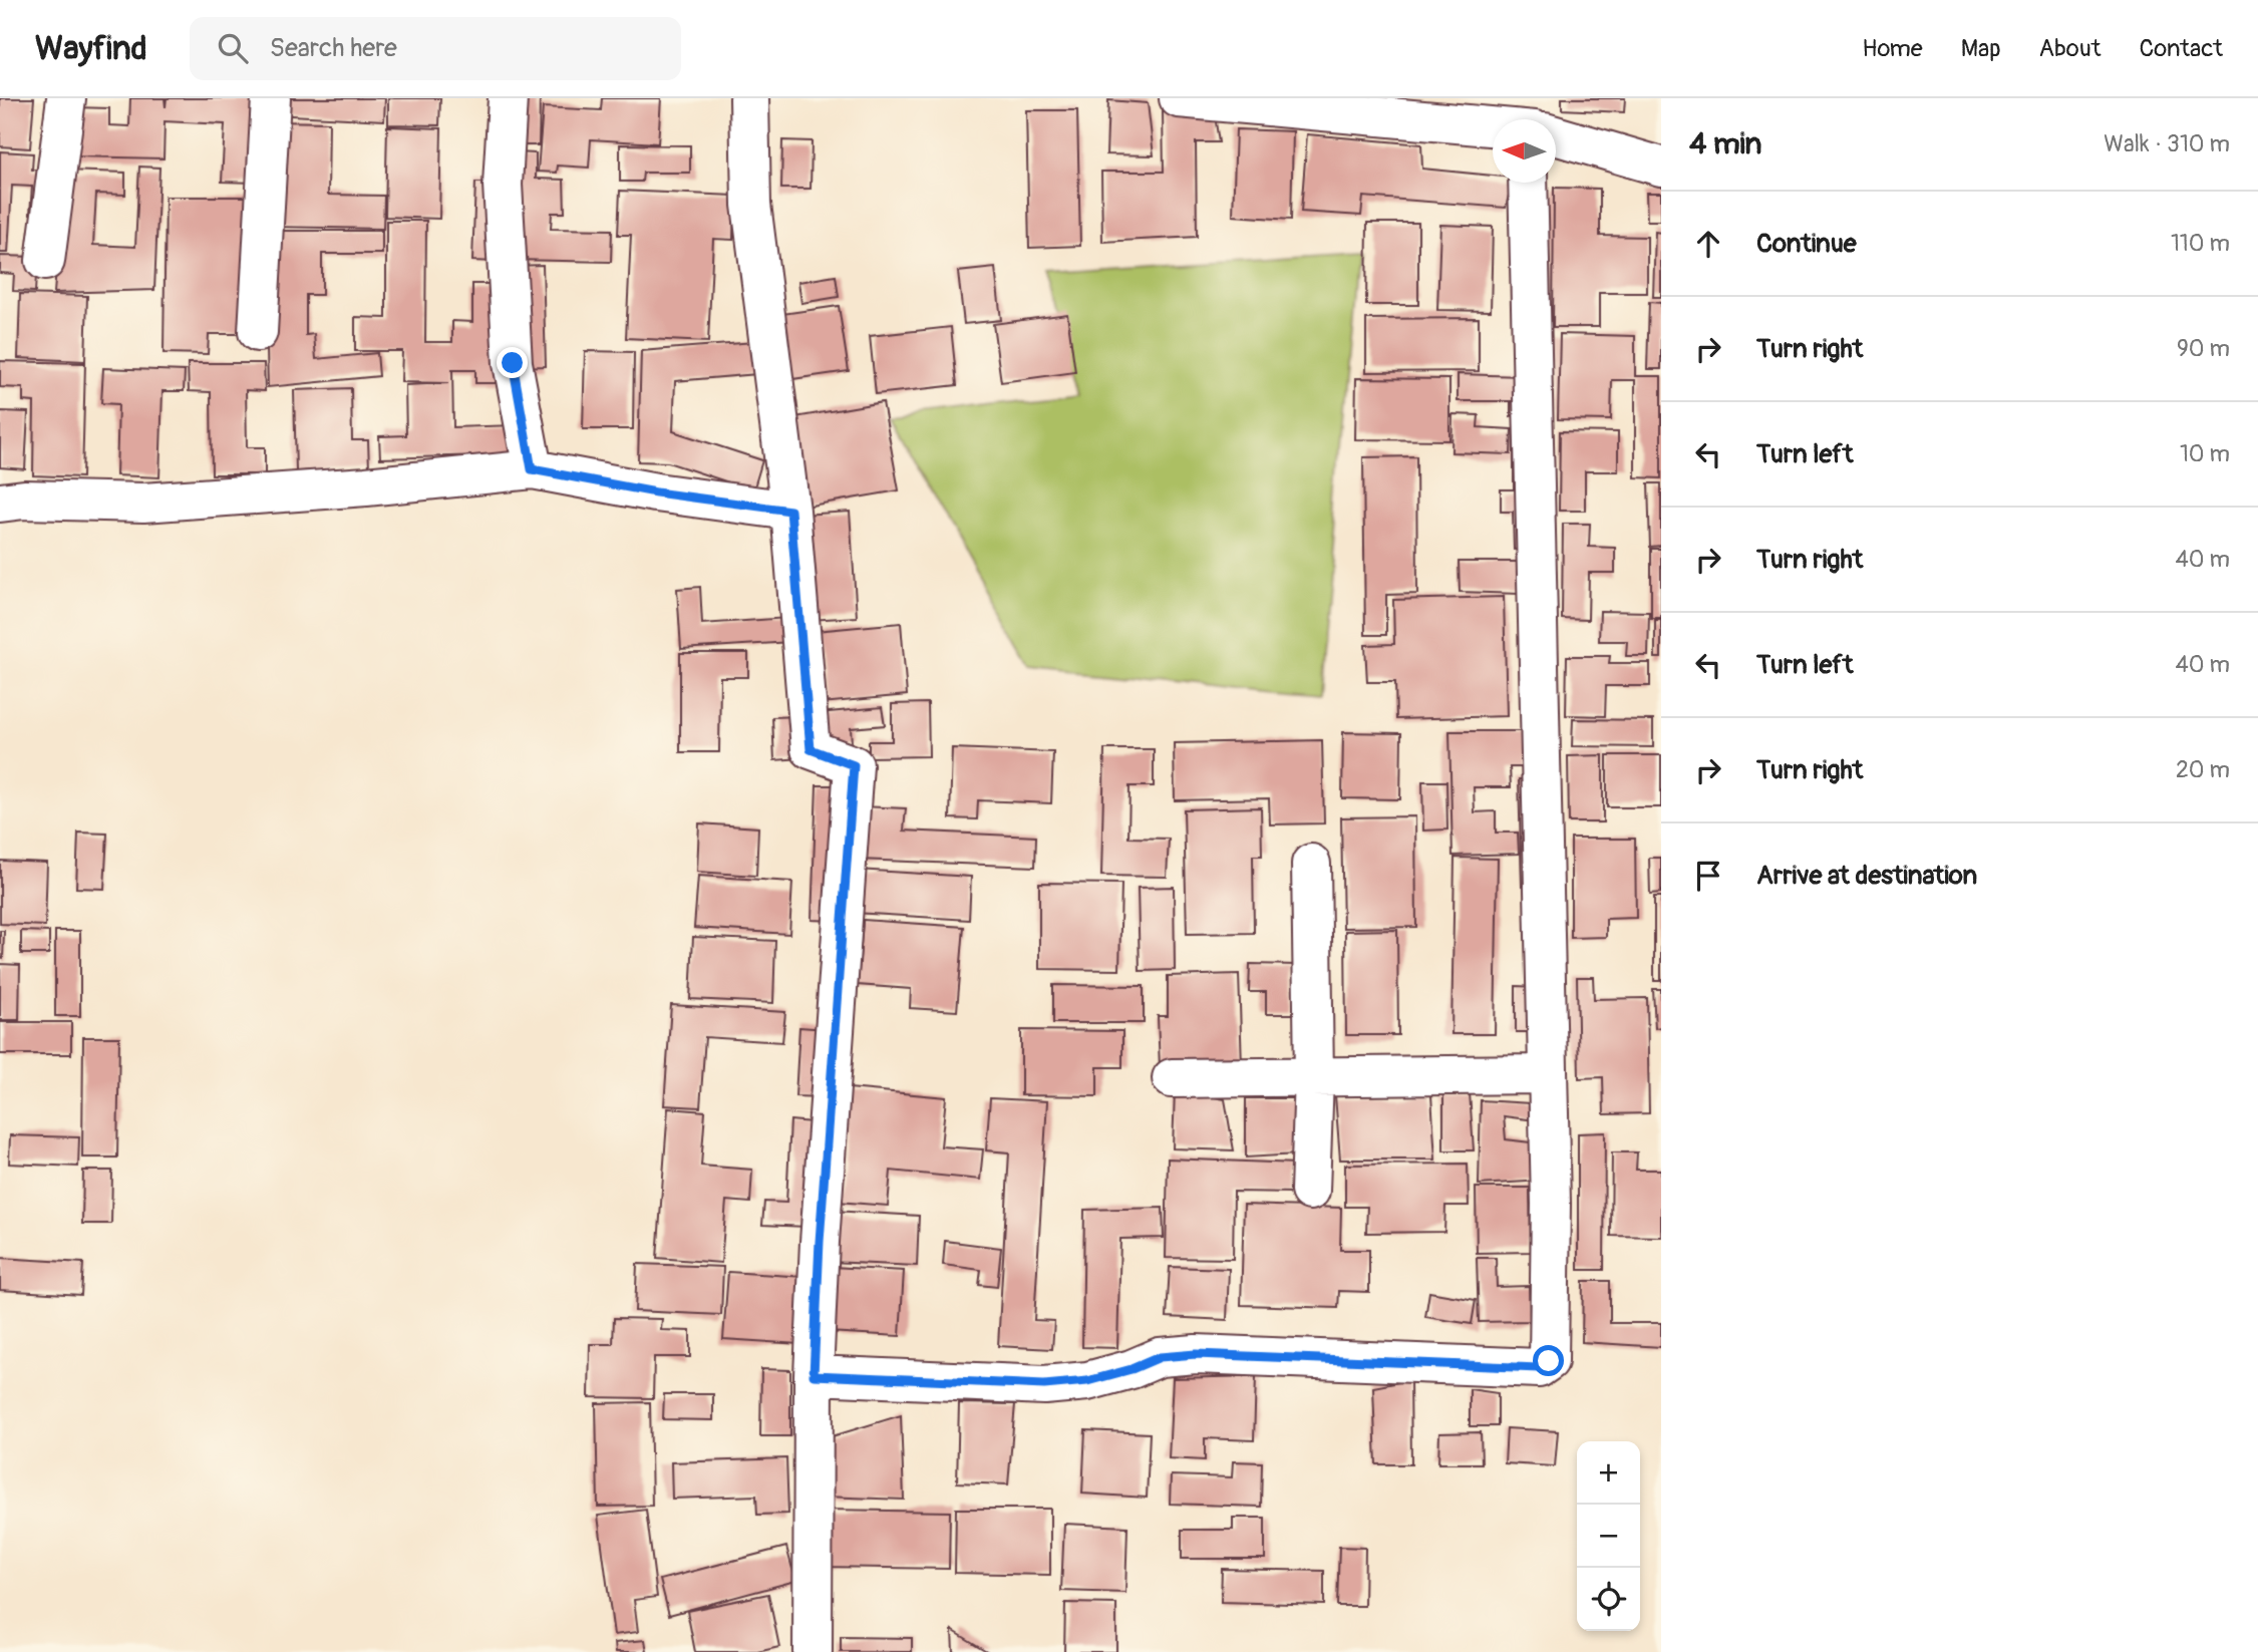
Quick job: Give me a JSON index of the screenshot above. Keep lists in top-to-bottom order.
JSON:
{
  "north": "left",
  "page": {
    "header": "Wayfind",
    "search": "Search here",
    "nav": [
      "Home",
      "Map",
      "About",
      "Contact"
    ],
    "heading": ["4 min", "Walk · 310 m"],
    "list": [
      ["Continue", "110 m"],
      ["Turn right", "90 m"],
      ["Turn left", "10 m"],
      ["Turn right", "40 m"],
      ["Turn left", "40 m"],
      ["Turn right", "20 m"],
      "Arrive at destination"
    ],
    "map_buttons": ["+", "−"]
  }
}
